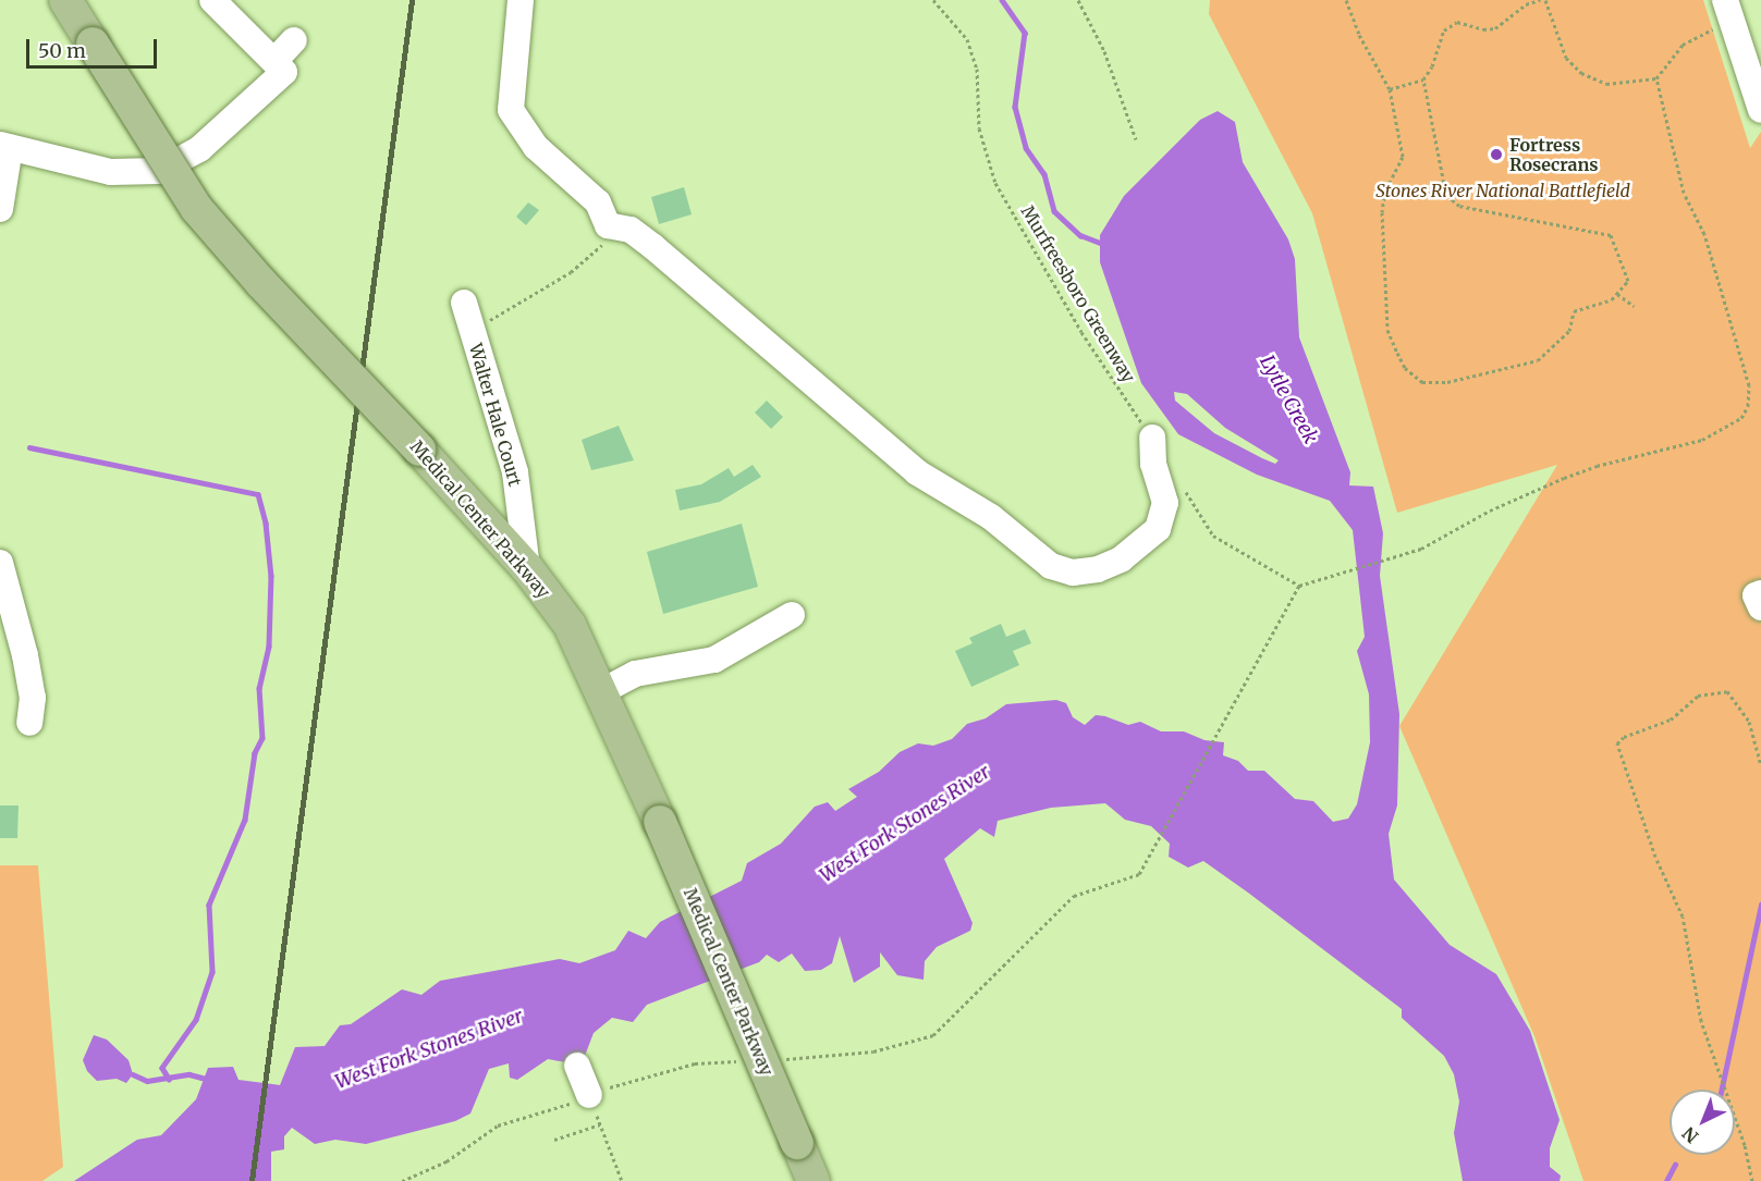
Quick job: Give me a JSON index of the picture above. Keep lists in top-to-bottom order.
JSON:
{
  "streets": {
    "main road": ["Medical Center Parkway"],
    "street": ["Walter Hale Court"],
    "path": ["Murfreesboro Greenway"]
  },
  "crossings": [
    ["Walter Hale Court", "Medical Center Parkway"]
  ],
  "water": ["Lytle Creek", "West Fork Stones River"],
  "parks": ["Stones River National Battlefield"],
  "places": ["Fortress Rosecrans"],
  "scale_bar": "50 m",
  "north": "bottom left"
}
